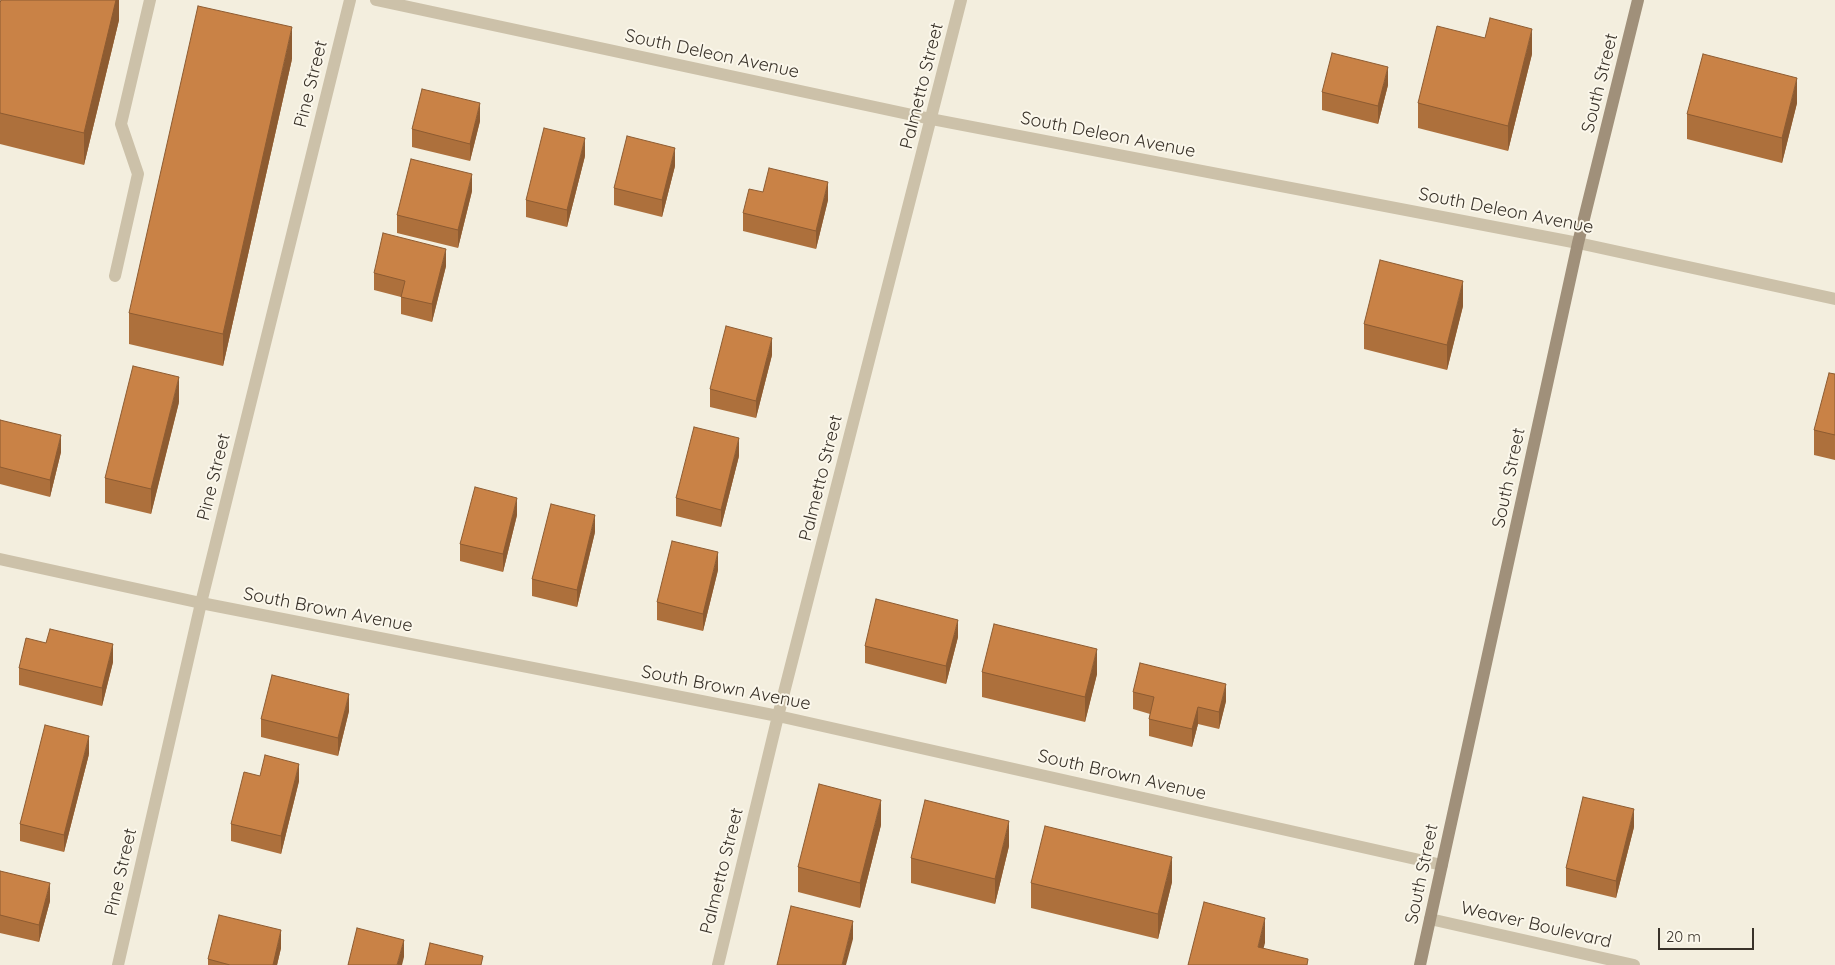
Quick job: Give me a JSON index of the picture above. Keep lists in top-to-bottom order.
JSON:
{
  "streets": {
    "main road": ["South Street"],
    "street": [
      "South Deleon Avenue",
      "Pine Street",
      "Palmetto Street",
      "South Brown Avenue",
      "Weaver Boulevard"
    ]
  },
  "crossings": [
    ["South Deleon Avenue", "South Street"],
    ["South Deleon Avenue", "Palmetto Street"],
    ["South Street", "South Brown Avenue"],
    ["South Street", "Weaver Boulevard"],
    ["Pine Street", "South Brown Avenue"],
    ["Palmetto Street", "South Brown Avenue"]
  ],
  "scale_bar": "20 m"
}
